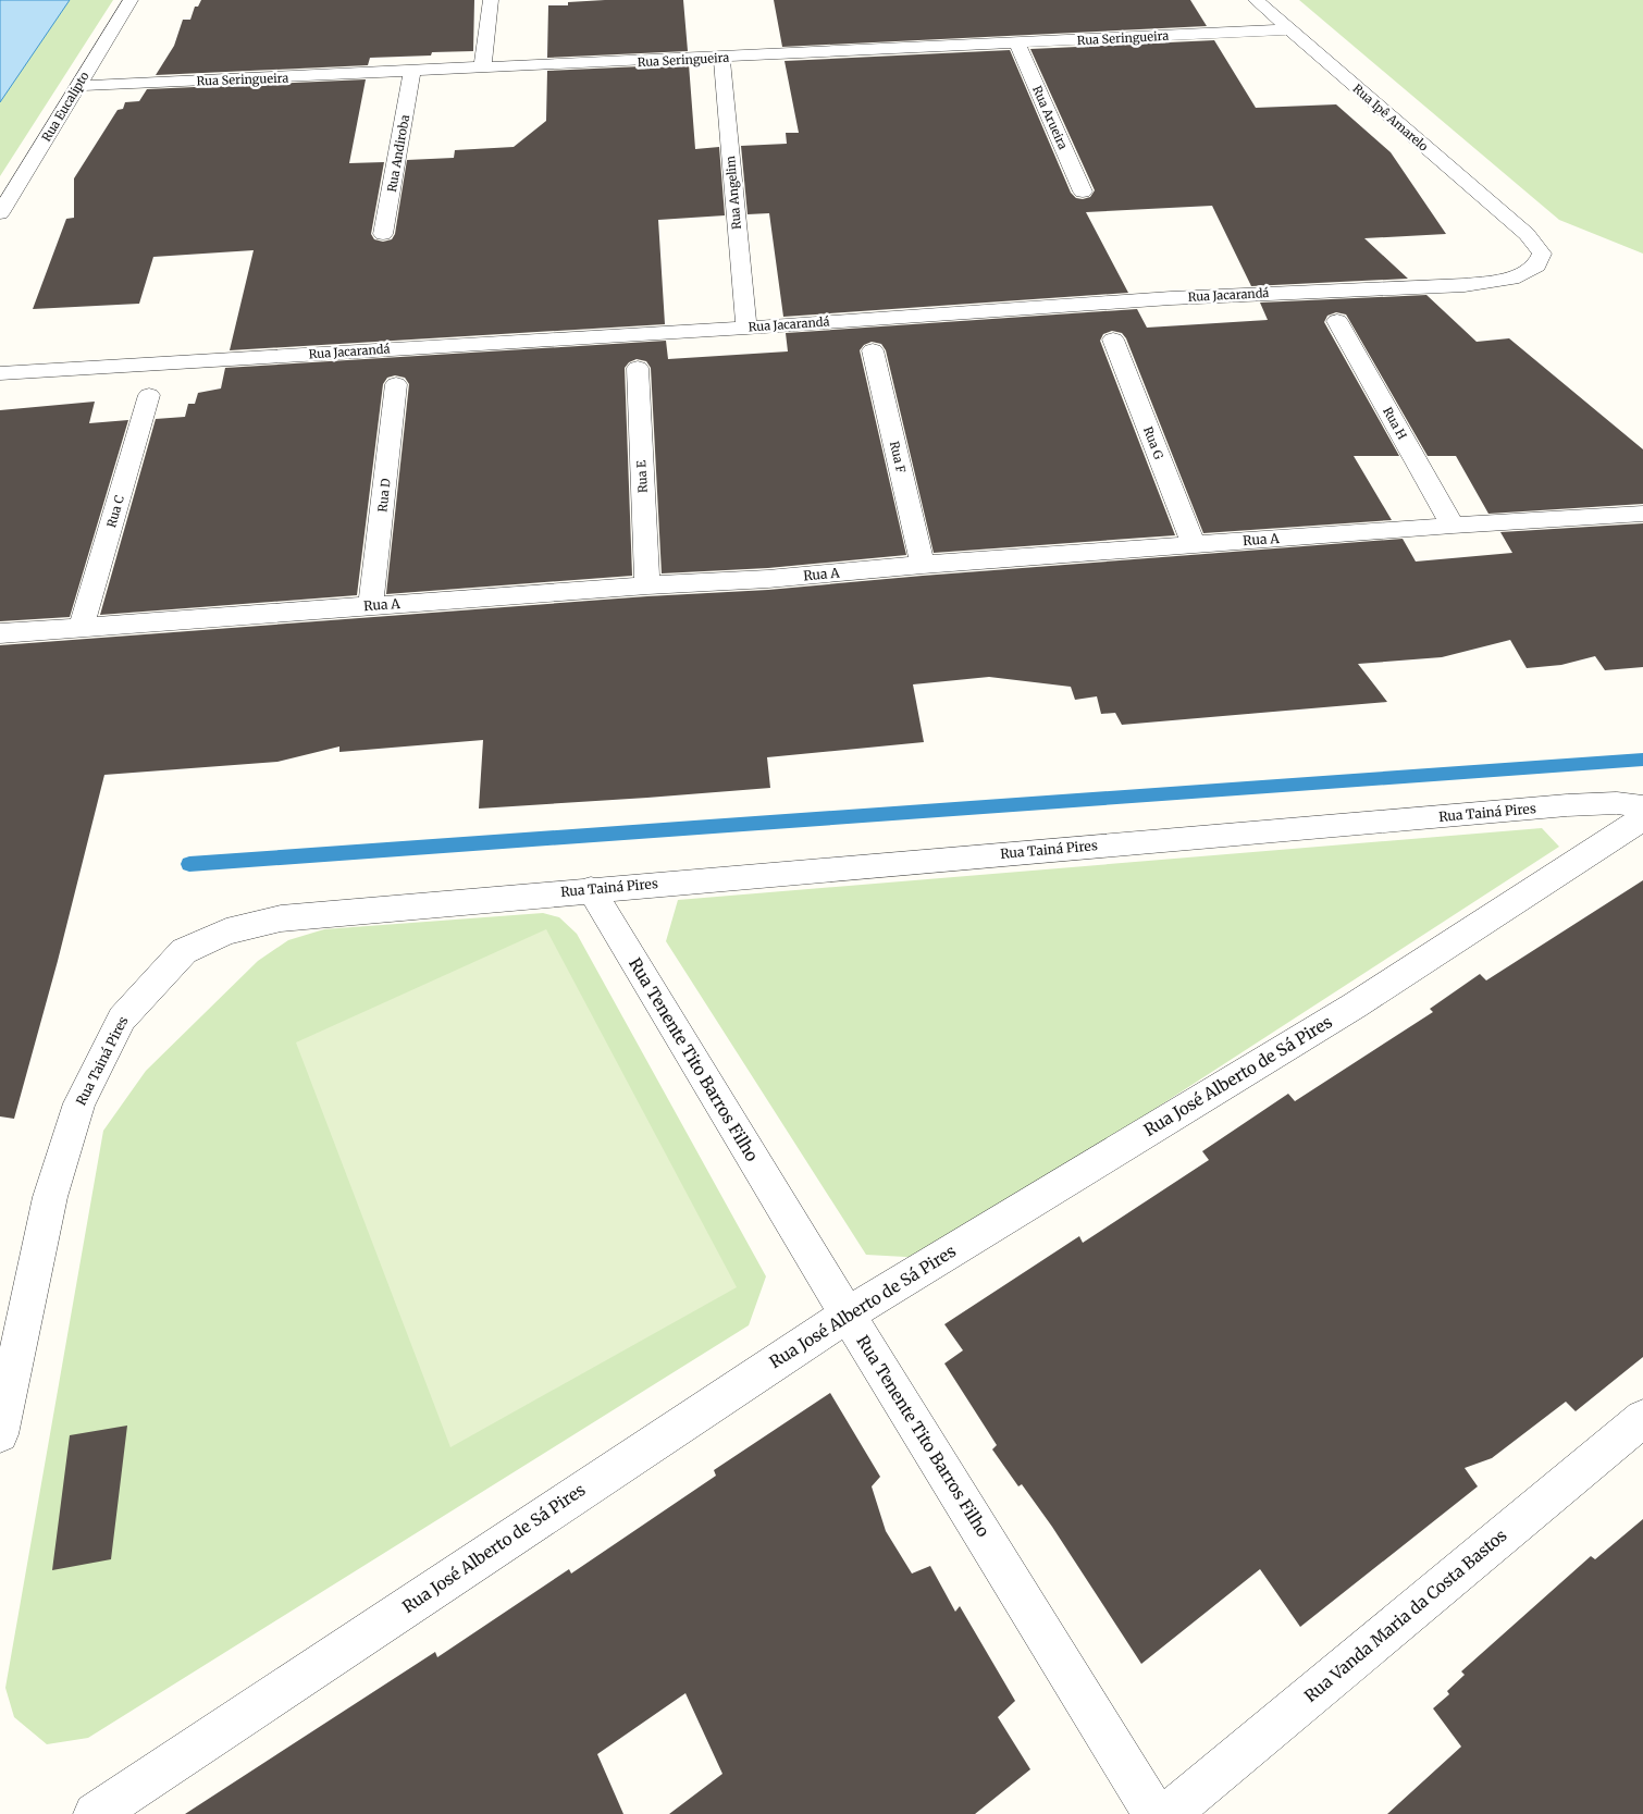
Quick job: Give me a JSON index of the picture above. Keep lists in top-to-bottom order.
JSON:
{
  "streets": {
    "street": [
      "Rua Seringueira",
      "Rua Eucalipto",
      "Rua Arueira",
      "Rua Ipê Amarelo",
      "Rua Andiroba",
      "Rua Angelim",
      "Rua Jacarandá",
      "Rua H",
      "Rua G",
      "Rua F",
      "Rua E",
      "Rua D",
      "Rua C",
      "Rua A",
      "Rua Tainá Pires",
      "Rua Tenente Tito Barros Filho",
      "Rua José Alberto de Sá Pires",
      "Rua Vanda Maria da Costa Bastos"
    ]
  },
  "crossings": [
    ["Rua Seringueira", "Rua Eucalipto"],
    ["Rua Seringueira", "Rua Arueira"],
    ["Rua Seringueira", "Rua Ipê Amarelo"],
    ["Rua Seringueira", "Rua Andiroba"],
    ["Rua Seringueira", "Rua Angelim"],
    ["Rua Ipê Amarelo", "Rua Jacarandá"],
    ["Rua Angelim", "Rua Jacarandá"],
    ["Rua H", "Rua A"],
    ["Rua G", "Rua A"],
    ["Rua F", "Rua A"],
    ["Rua E", "Rua A"],
    ["Rua D", "Rua A"],
    ["Rua C", "Rua A"],
    ["Rua Tainá Pires", "Rua Tenente Tito Barros Filho"],
    ["Rua Tenente Tito Barros Filho", "Rua José Alberto de Sá Pires"]
  ]
}
